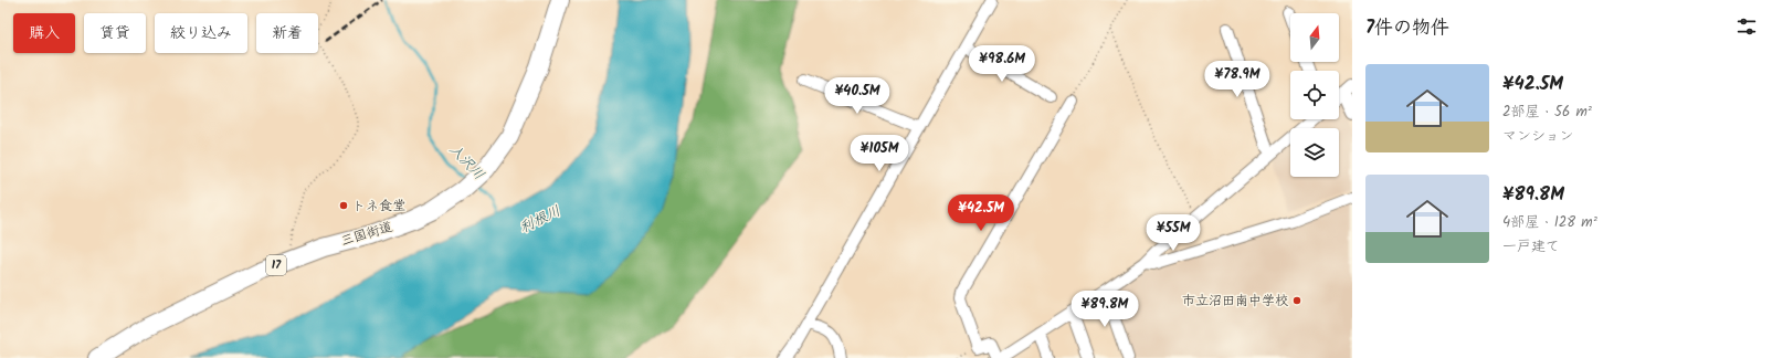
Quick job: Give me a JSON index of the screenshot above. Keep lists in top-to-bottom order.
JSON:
{
  "streets": {
    "highway": ["三国街道", "17"]
  },
  "water": ["入沢川", "利根川"],
  "places": ["トネ食堂", "市立沼田南中学校"],
  "north": "top",
  "page": {
    "heading": "7件の物件",
    "chip": [
      "購入",
      "賃貸",
      "絞り込み",
      "新着"
    ],
    "price": [
      "¥98.6M",
      "¥78.9M",
      "¥40.5M",
      "¥105M",
      "¥42.5M",
      "¥55M",
      "¥89.8M"
    ],
    "list": [
      {
        "name": "¥42.5M",
        "note": "2部屋 · 56 m² · マンション"
      },
      {
        "name": "¥89.8M",
        "note": "4部屋 · 128 m² · 一戸建て"
      }
    ]
  }
}
